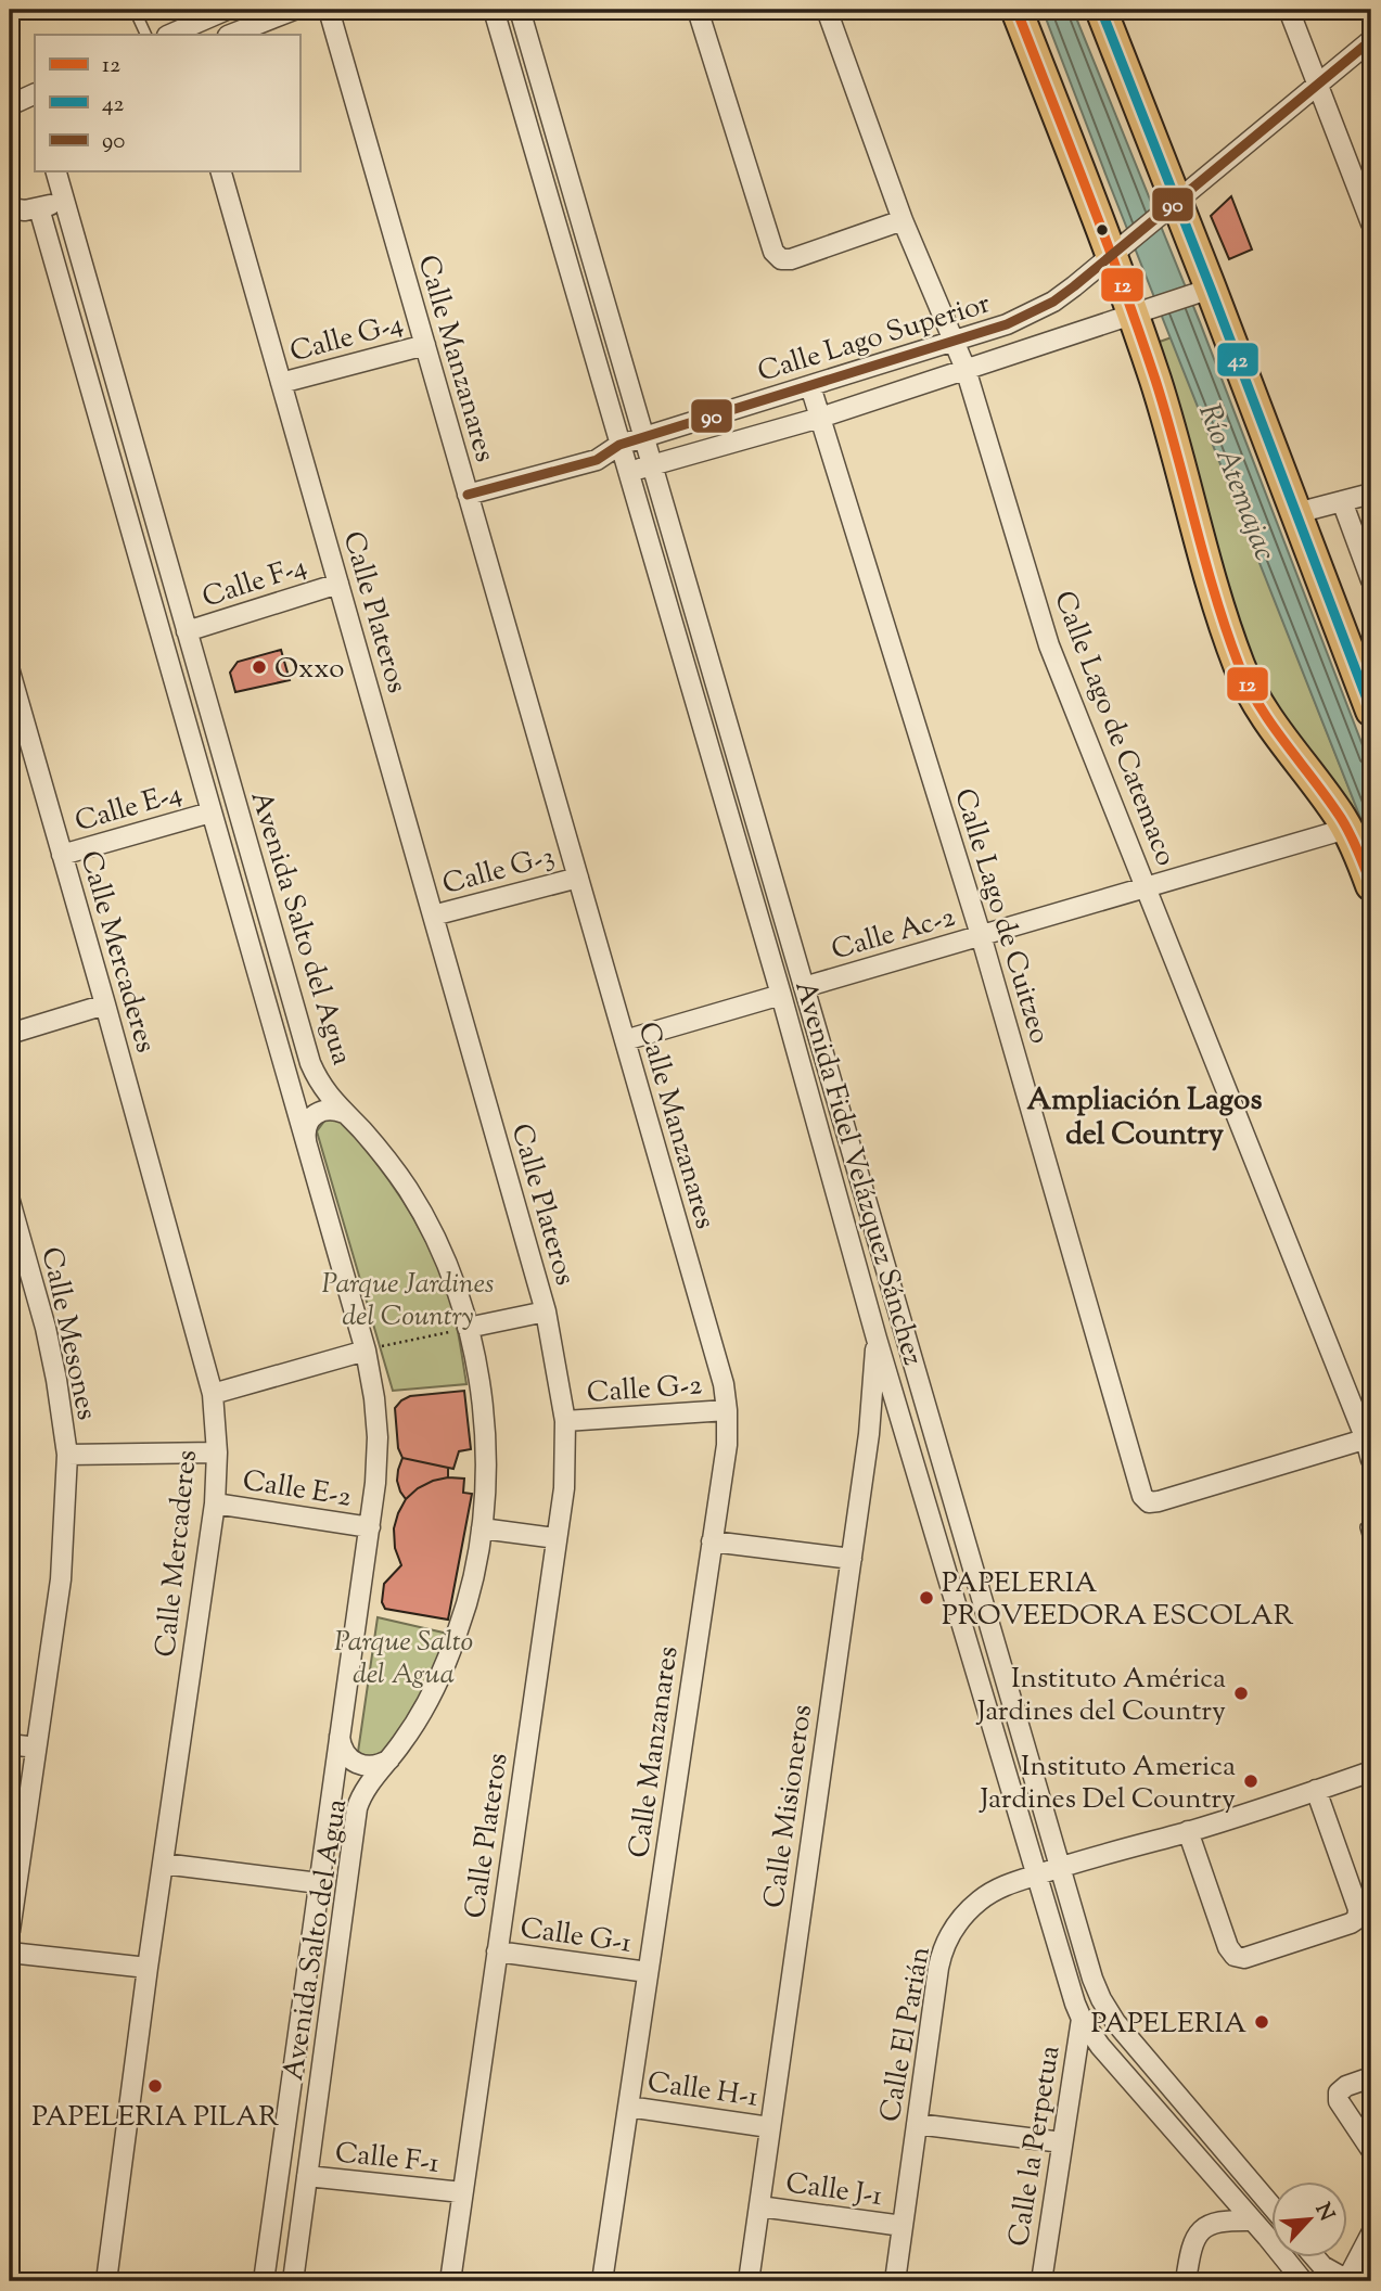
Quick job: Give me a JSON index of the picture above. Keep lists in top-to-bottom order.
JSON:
{
  "streets": {
    "street": [
      "Calle G-4",
      "Calle Lago Superior",
      "Calle Manzanares",
      "Calle F-4",
      "Calle Plateros",
      "Calle Lago de Catemaco",
      "Calle E-4",
      "Calle G-3",
      "Calle Lago de Cuitzeo",
      "Avenida Salto del Agua",
      "Calle Ac-2",
      "Calle Mercaderes",
      "Avenida Fidel Velázquez Sánchez",
      "Calle Mesones",
      "Calle G-2",
      "Calle E-2",
      "Calle Misioneros",
      "Calle G-1",
      "Calle El Parián",
      "Calle H-1",
      "Calle la Perpetua",
      "Calle F-1",
      "Calle J-1"
    ]
  },
  "crossings": [
    ["Calle G-4", "Calle Manzanares"],
    ["Calle G-4", "Calle Plateros"],
    ["Calle Lago Superior", "Calle Manzanares"],
    ["Calle Lago Superior", "Calle Lago de Catemaco"],
    ["Calle Lago Superior", "Calle Lago de Cuitzeo"],
    ["Calle Lago Superior", "Avenida Fidel Velázquez Sánchez"],
    ["Calle Manzanares", "Calle G-3"],
    ["Calle Manzanares", "Calle G-2"],
    ["Calle Manzanares", "Calle G-1"],
    ["Calle Manzanares", "Calle H-1"],
    ["Calle F-4", "Calle Plateros"],
    ["Calle F-4", "Avenida Salto del Agua"],
    ["Calle Plateros", "Calle G-3"],
    ["Calle Plateros", "Calle G-2"],
    ["Calle Plateros", "Calle G-1"],
    ["Calle Plateros", "Calle F-1"],
    ["Calle Lago de Catemaco", "Calle Lago de Cuitzeo"],
    ["Calle Lago de Catemaco", "Calle Ac-2"],
    ["Calle E-4", "Avenida Salto del Agua"],
    ["Calle E-4", "Calle Mercaderes"],
    ["Calle Lago de Cuitzeo", "Calle Ac-2"],
    ["Avenida Salto del Agua", "Calle E-2"],
    ["Avenida Salto del Agua", "Calle F-1"],
    ["Calle Ac-2", "Avenida Fidel Velázquez Sánchez"],
    ["Calle Mercaderes", "Calle E-2"],
    ["Avenida Fidel Velázquez Sánchez", "Calle Misioneros"],
    ["Avenida Fidel Velázquez Sánchez", "Calle El Parián"],
    ["Avenida Fidel Velázquez Sánchez", "Calle la Perpetua"],
    ["Calle Misioneros", "Calle H-1"],
    ["Calle Misioneros", "Calle J-1"],
    ["Calle El Parián", "Calle J-1"]
  ],
  "districts": ["Ampliación Lagos del Country"],
  "water": ["Río Atemajac"],
  "parks": ["Parque Jardines del Country", "Parque Salto del Agua"],
  "places": [
    "Oxxo",
    "PAPELERIA PROVEEDORA ESCOLAR",
    "Instituto América Jardines del Country",
    "Instituto America Jardines Del Country",
    "PAPELERIA",
    "PAPELERIA PILAR"
  ],
  "lines": ["transit line 12", "transit line 42", "transit line 90"],
  "legend": ["12", "42", "90"],
  "north": "top right"
}
